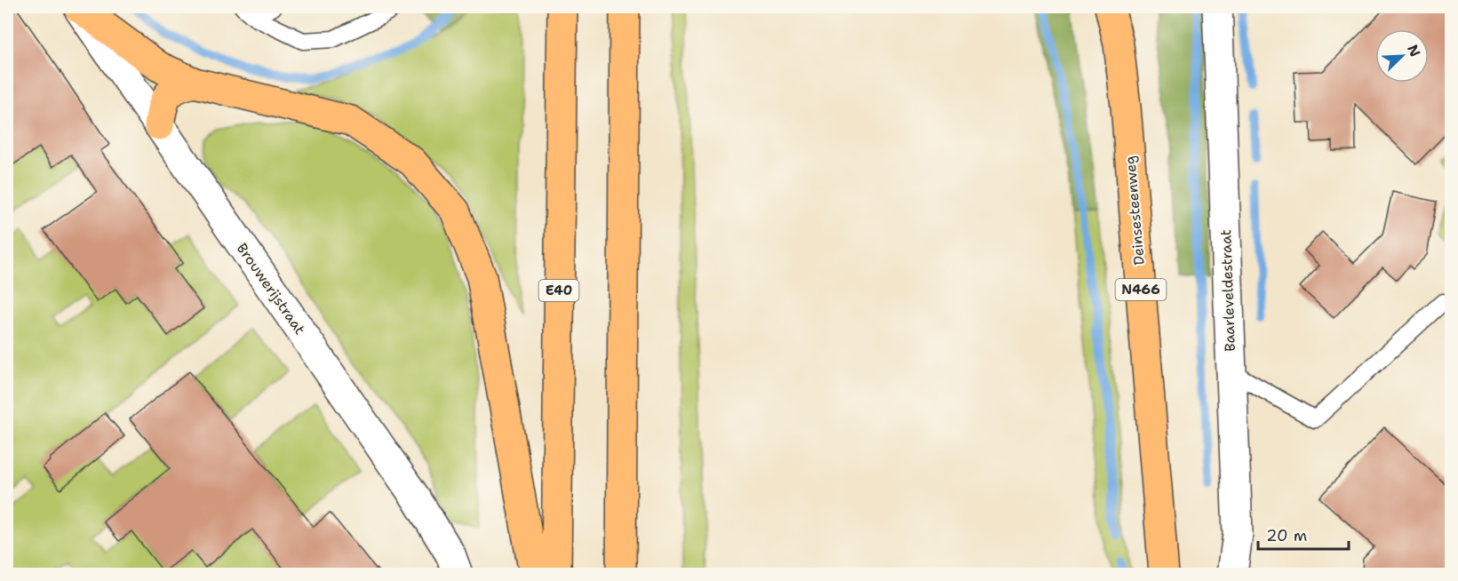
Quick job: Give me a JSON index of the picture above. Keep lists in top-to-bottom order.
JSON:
{
  "streets": {
    "main road": ["Deinsesteenweg", "N466", "E40"],
    "street": ["Brouwerijstraat", "Baarleveldestraat"]
  },
  "scale_bar": "20 m",
  "north": "top right"
}
